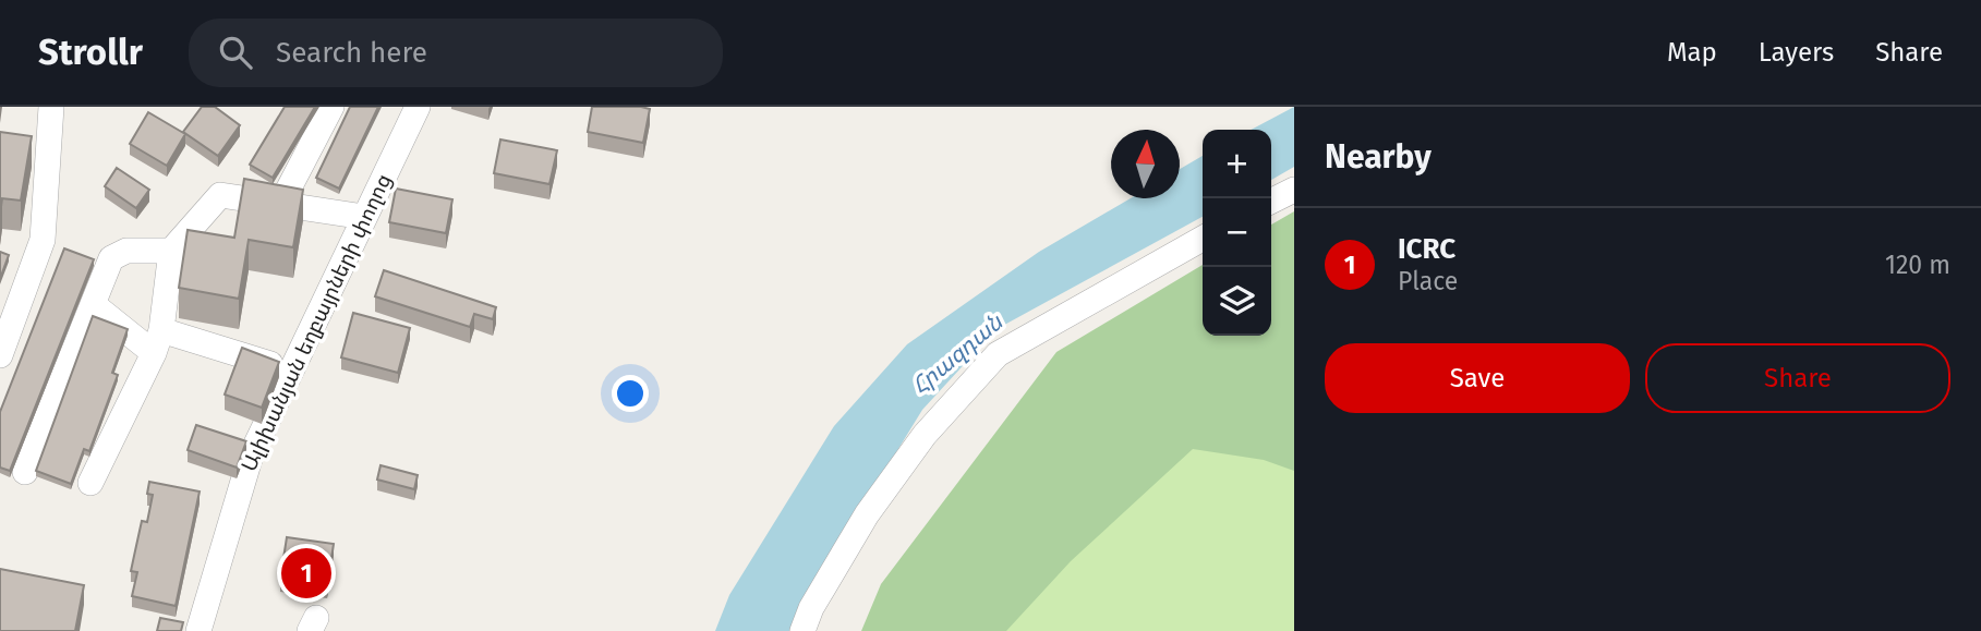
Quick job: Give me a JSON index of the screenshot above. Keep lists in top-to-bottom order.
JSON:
{
  "streets": {
    "street": ["Ալիխանյան եղբայրների փողոց"]
  },
  "water": ["Հրազդան"],
  "north": "top",
  "page": {
    "header": "Strollr",
    "search": "Search here",
    "nav": ["Map", "Layers", "Share"],
    "heading": "Nearby",
    "map_buttons": ["+", "−"],
    "list": [
      {
        "mark": "1",
        "name": "ICRC",
        "note": "Place",
        "value": "120 m"
      }
    ],
    "buttons": ["Save", "Share"],
    "pins": "1"
  }
}
